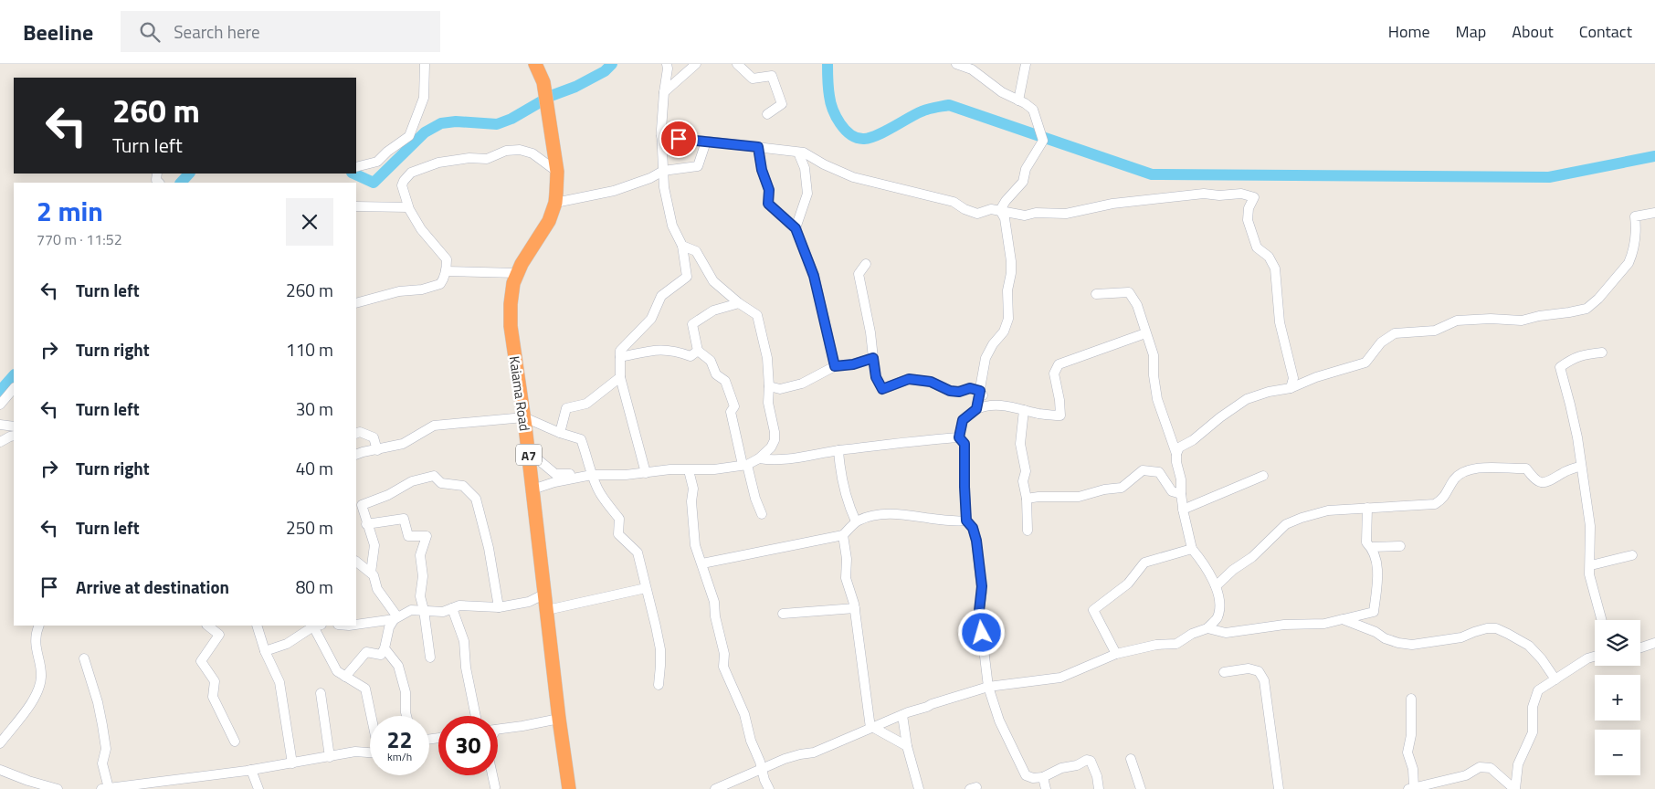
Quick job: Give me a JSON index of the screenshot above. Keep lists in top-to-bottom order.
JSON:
{
  "streets": {
    "highway": ["Kaiama Road", "A7"]
  },
  "page": {
    "header": "Beeline",
    "search": "Search here",
    "nav": [
      "Home",
      "Map",
      "About",
      "Contact"
    ],
    "turn": ["260 m", "Turn left"],
    "heading": ["2 min", "770 m · 11:52"],
    "list": [
      {
        "name": "Turn left",
        "value": "260 m"
      },
      {
        "name": "Turn right",
        "value": "110 m"
      },
      {
        "name": "Turn left",
        "value": "30 m"
      },
      {
        "name": "Turn right",
        "value": "40 m"
      },
      {
        "name": "Turn left",
        "value": "250 m"
      },
      {
        "name": "Arrive at destination",
        "value": "80 m"
      }
    ],
    "map_buttons": ["+", "−"],
    "speed": "22 km/h",
    "limit": "30"
  }
}
